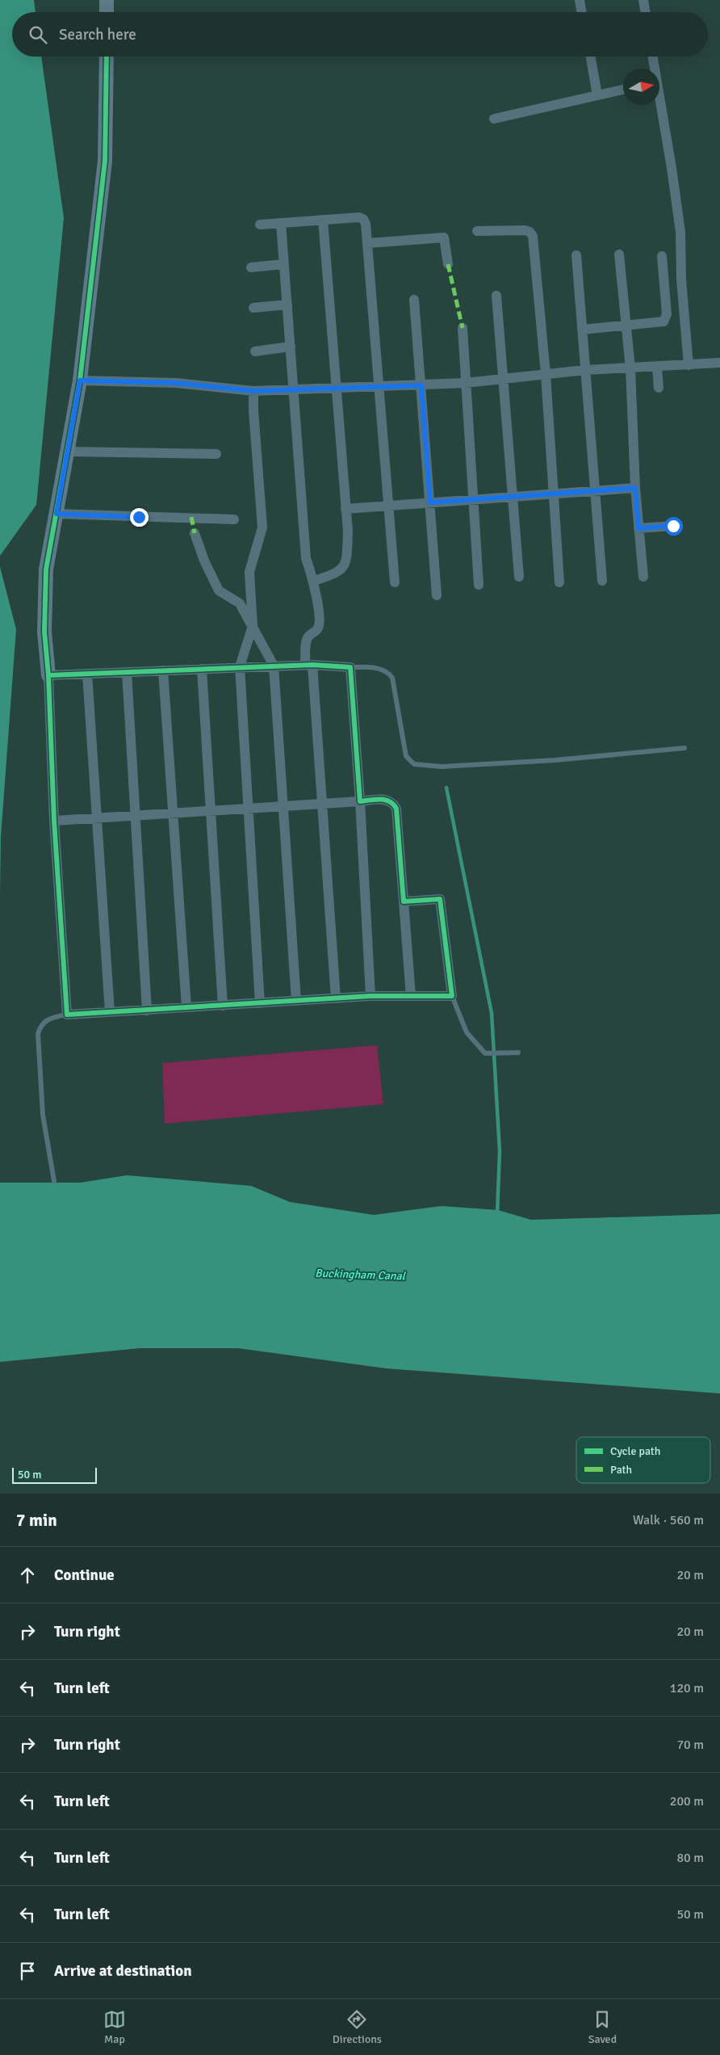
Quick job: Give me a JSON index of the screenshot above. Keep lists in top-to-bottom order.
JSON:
{
  "water": ["Buckingham Canal"],
  "legend": ["Cycle path", "Path"],
  "scale_bar": "50 m",
  "north": "right",
  "page": {
    "search": "Search here",
    "scale": "50 m",
    "heading": ["7 min", "Walk · 560 m"],
    "list": [
      ["Continue", "20 m"],
      ["Turn right", "20 m"],
      ["Turn left", "120 m"],
      ["Turn right", "70 m"],
      ["Turn left", "200 m"],
      ["Turn left", "80 m"],
      ["Turn left", "50 m"],
      "Arrive at destination"
    ],
    "nav": ["Map", "Directions", "Saved"]
  }
}
